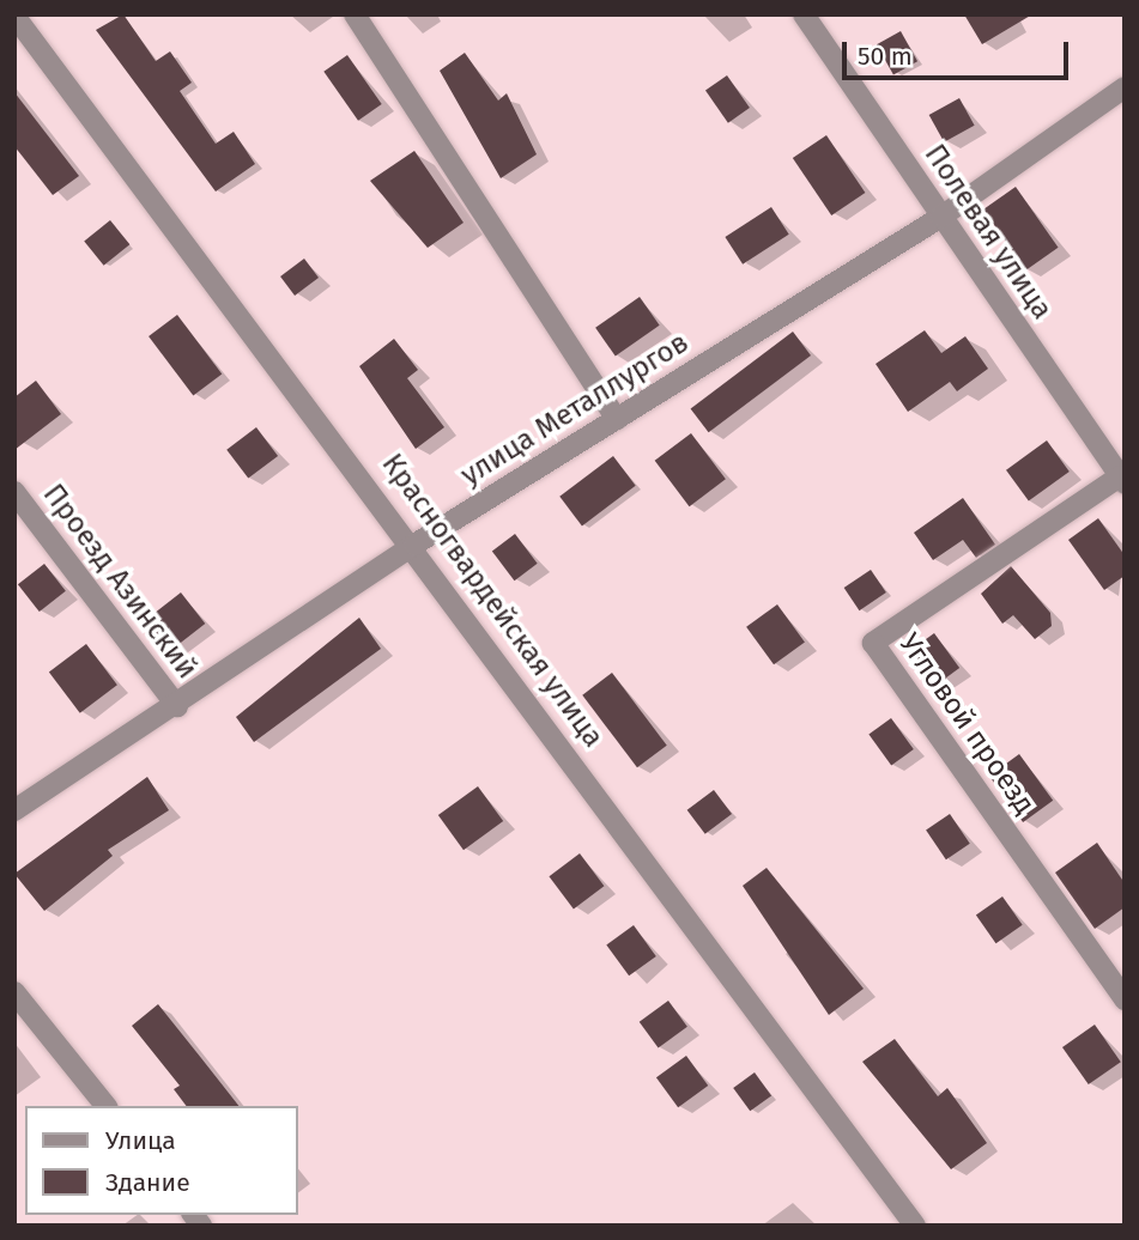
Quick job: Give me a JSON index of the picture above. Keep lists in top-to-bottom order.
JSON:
{
  "streets": {
    "street": [
      "Полевая улица",
      "улица Металлургов",
      "Проезд Азинский",
      "Красногвардейская улица",
      "Угловой проезд"
    ]
  },
  "crossings": [
    ["Полевая улица", "улица Металлургов"],
    ["Полевая улица", "Угловой проезд"],
    ["улица Металлургов", "Проезд Азинский"],
    ["улица Металлургов", "Красногвардейская улица"]
  ],
  "legend": ["Улица", "Здание"],
  "scale_bar": "50 m"
}
